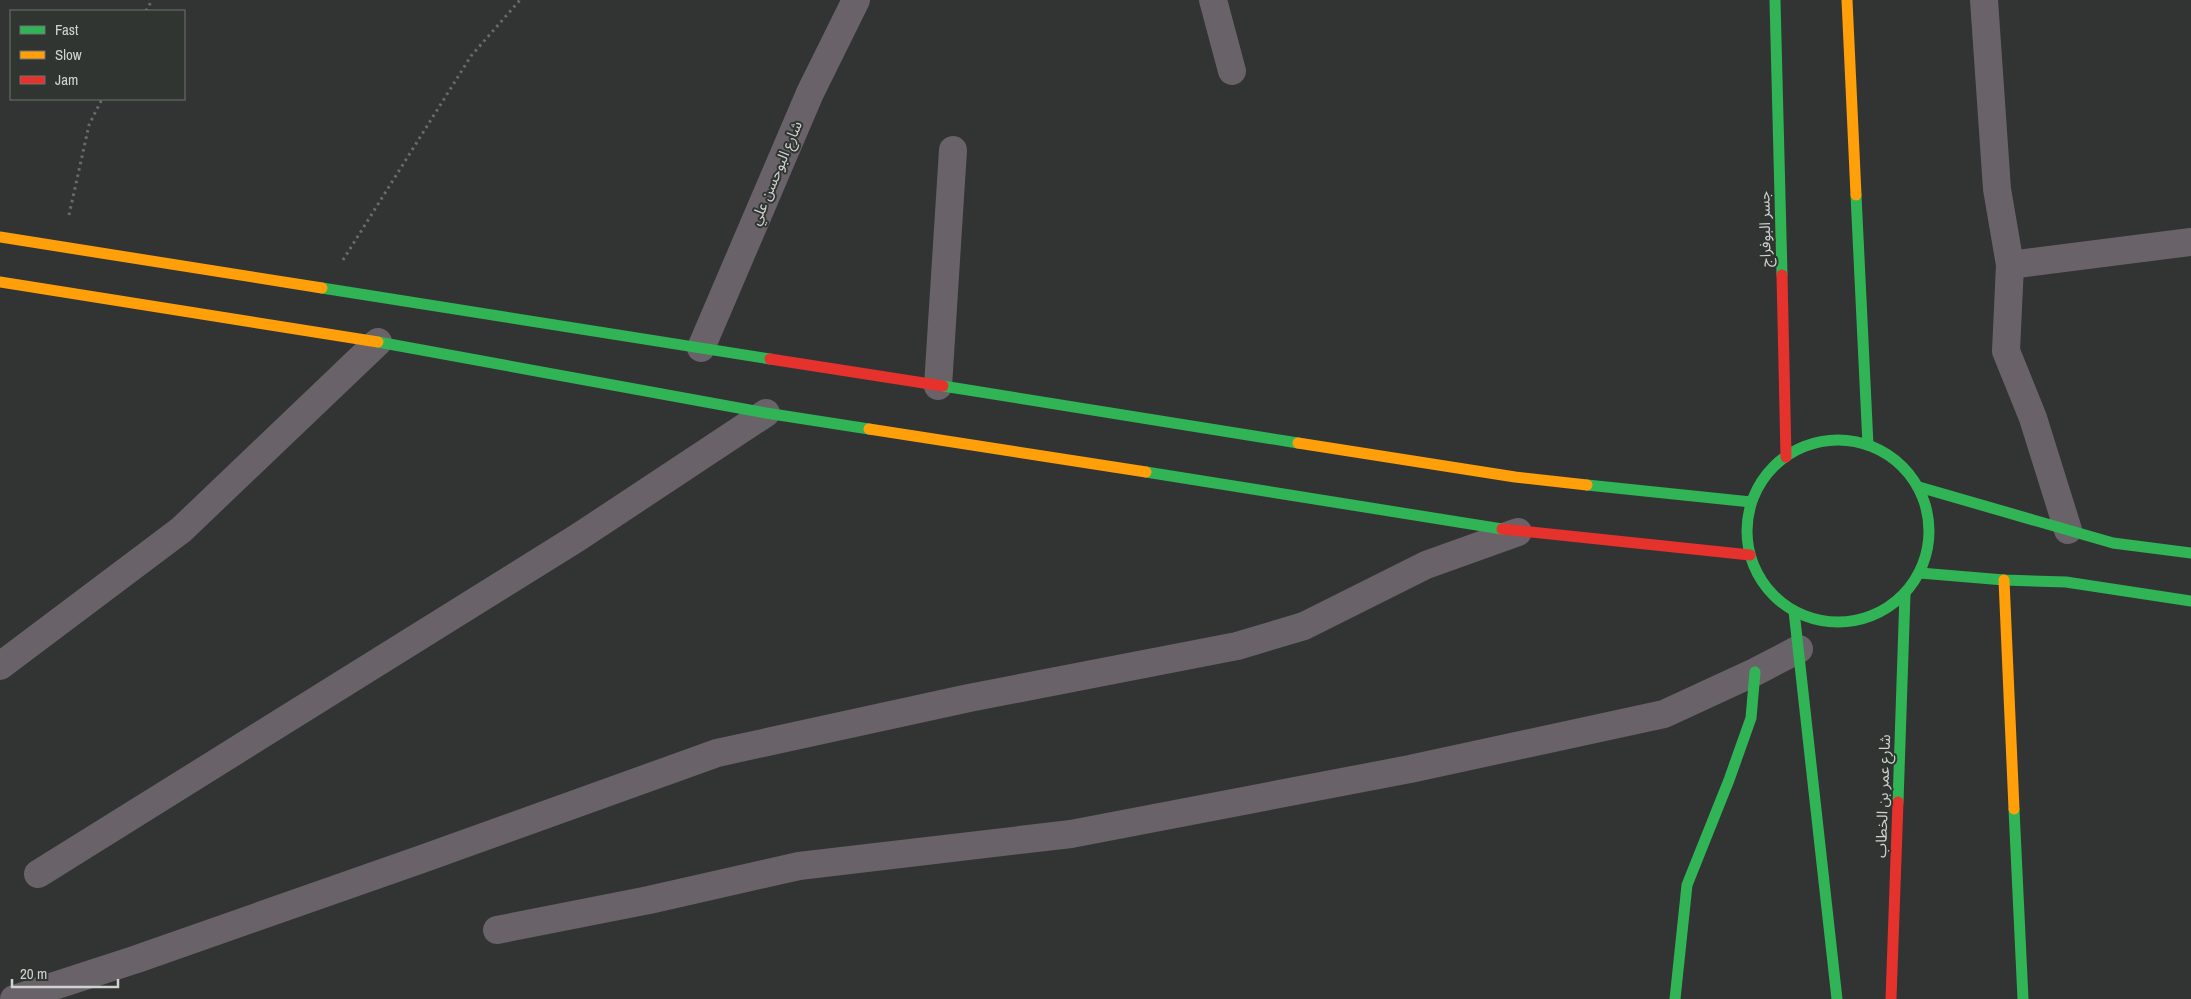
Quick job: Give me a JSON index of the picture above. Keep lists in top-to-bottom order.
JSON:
{
  "streets": {
    "main road": ["جسر البوفراج", "شارع عمر بن الخطاب"],
    "street": ["شارع البوحسن علي"]
  },
  "legend": ["Fast", "Slow", "Jam"],
  "scale_bar": "20 m"
}
